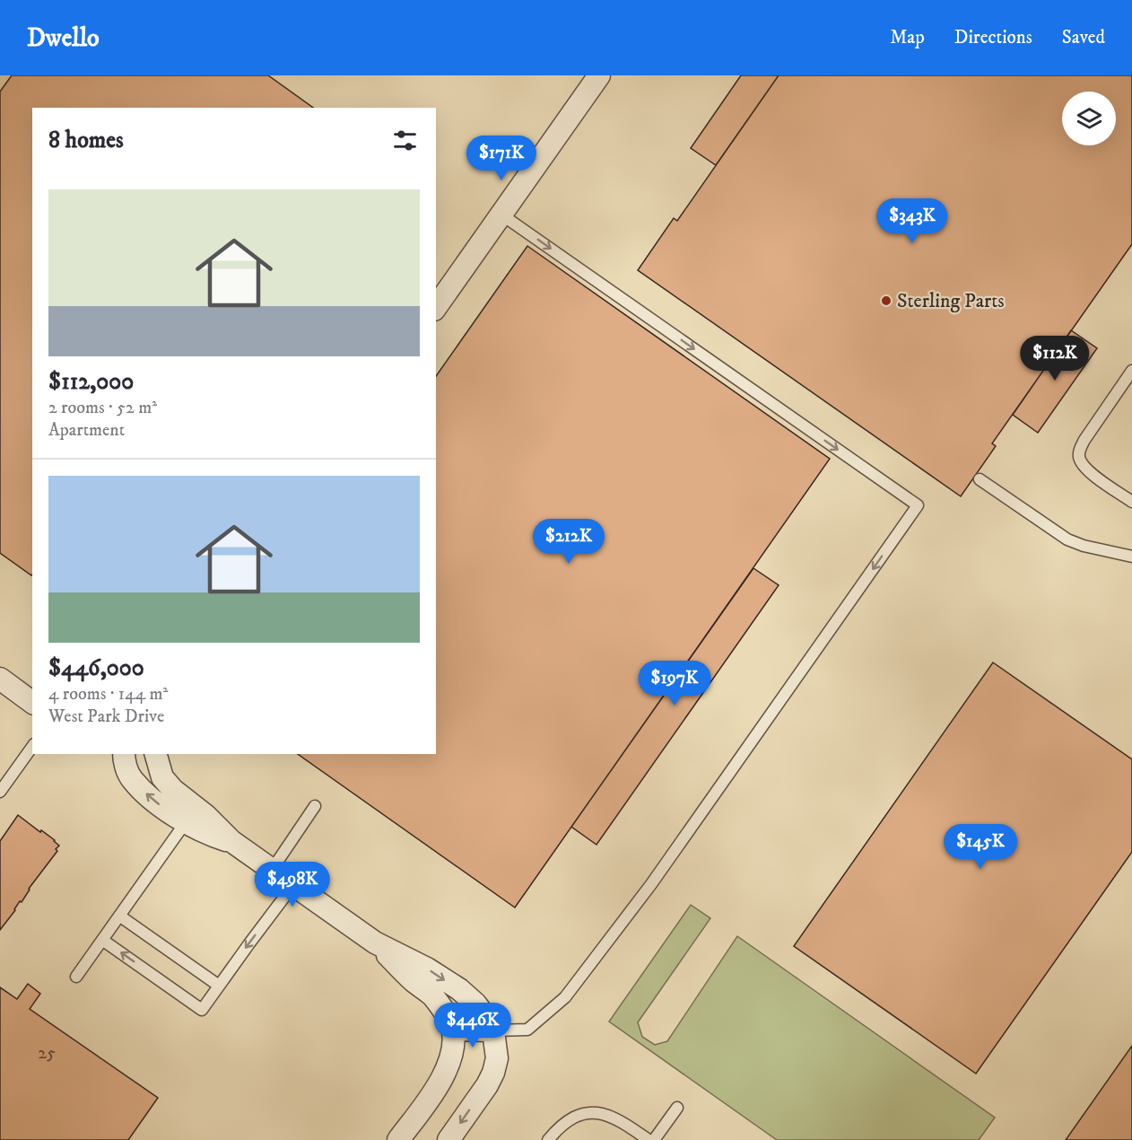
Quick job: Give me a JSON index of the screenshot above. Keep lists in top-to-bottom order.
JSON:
{
  "places": ["Sterling Parts"],
  "house_numbers": ["25"],
  "page": {
    "header": "Dwello",
    "nav": ["Map", "Directions", "Saved"],
    "heading": "8 homes",
    "price": [
      "$171K",
      "$343K",
      "$112K",
      "$212K",
      "$197K",
      "$145K",
      "$498K",
      "$446K"
    ],
    "list": [
      {
        "name": "$112,000",
        "note": "2 rooms · 52 m² · Apartment"
      },
      {
        "name": "$446,000",
        "note": "4 rooms · 144 m² · West Park Drive"
      }
    ]
  }
}
